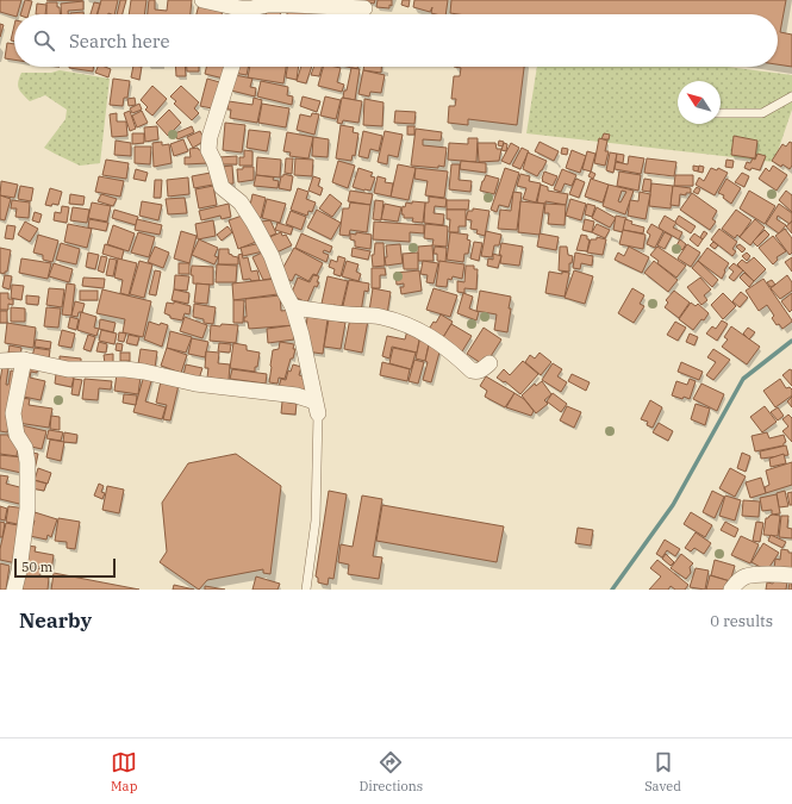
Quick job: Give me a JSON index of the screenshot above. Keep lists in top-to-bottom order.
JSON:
{
  "scale_bar": "50 m",
  "north": "top left",
  "page": {
    "search": "Search here",
    "scale": "50 m",
    "heading": ["Nearby", "0 results"],
    "nav": ["Map", "Directions", "Saved"]
  }
}
